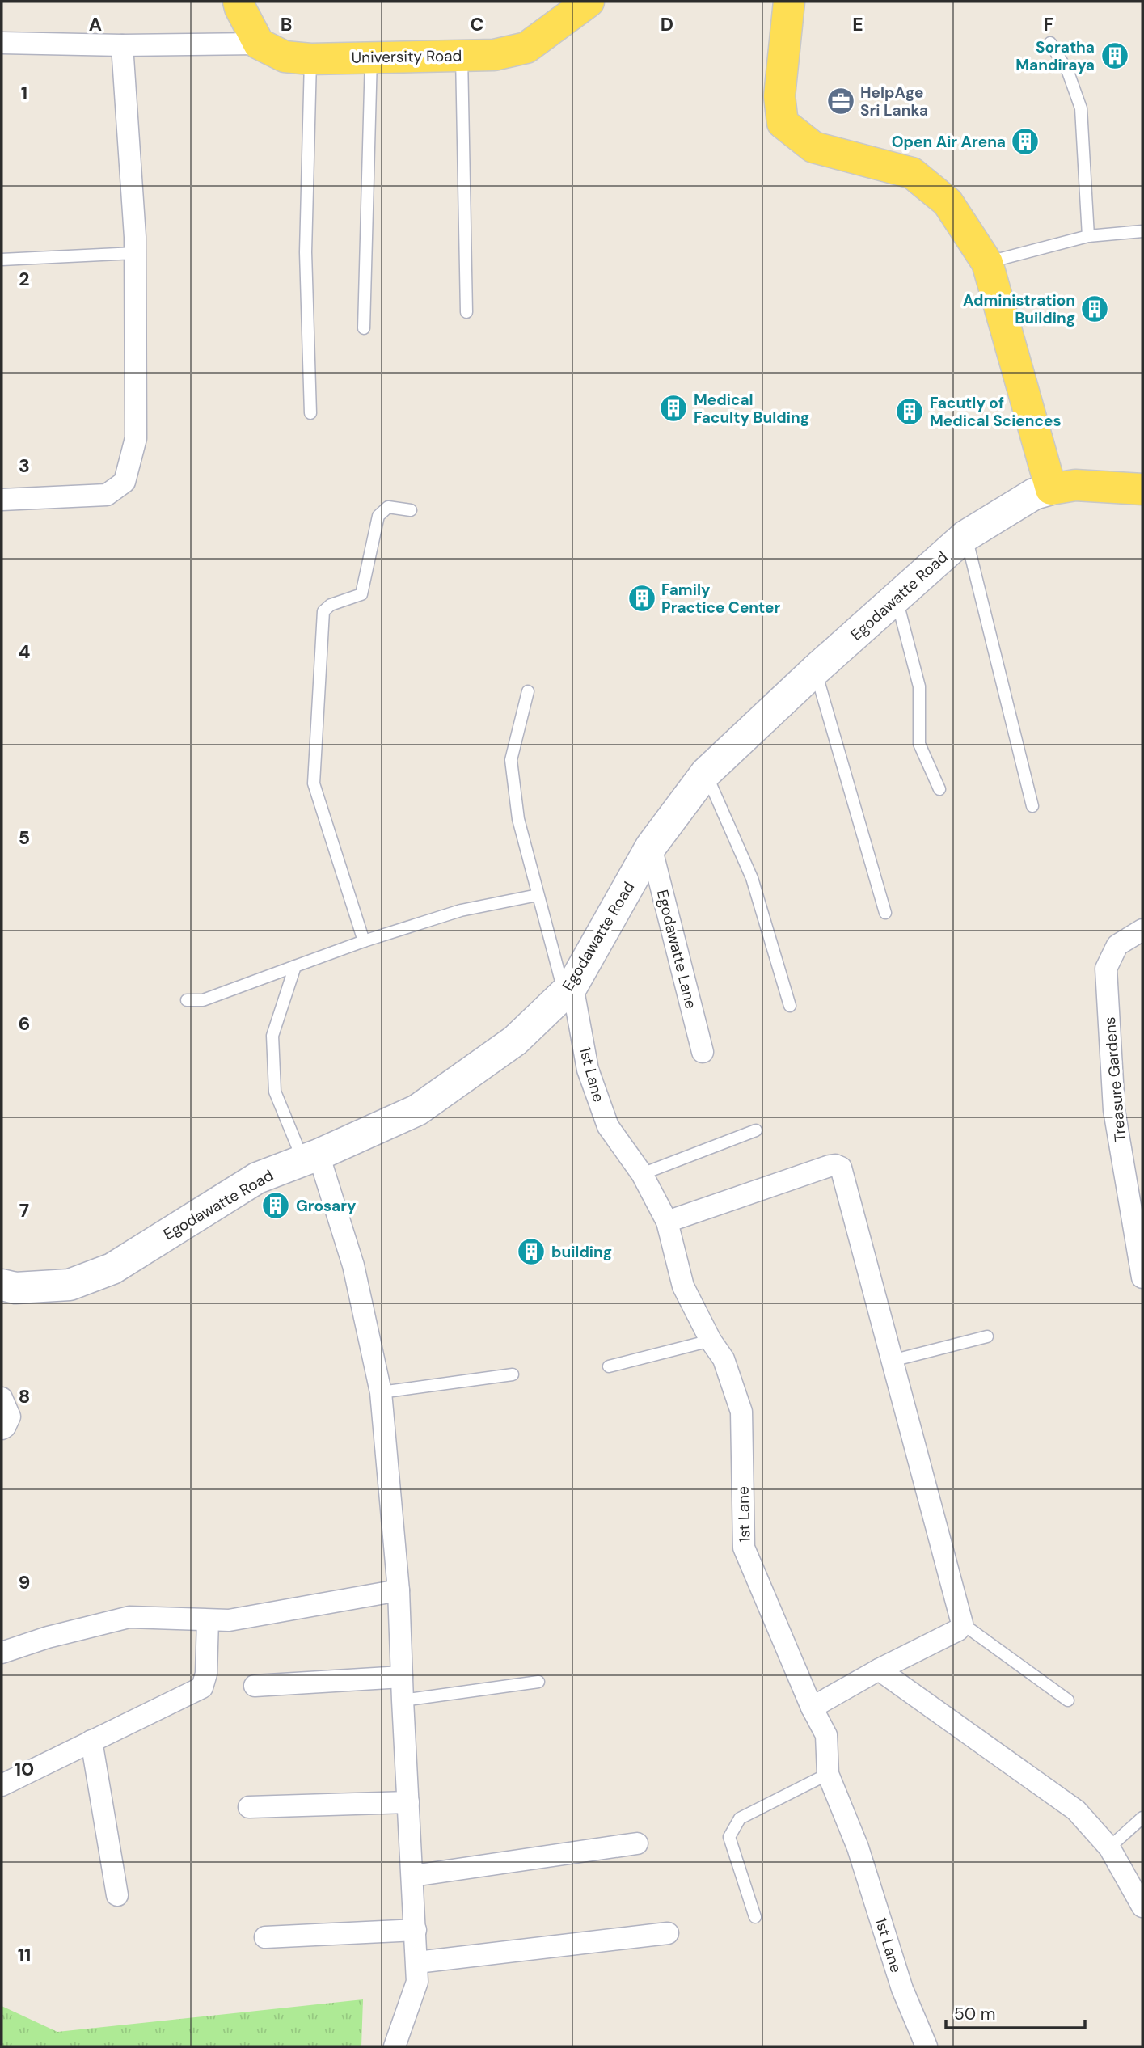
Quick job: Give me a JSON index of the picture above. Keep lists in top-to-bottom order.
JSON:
{
  "streets": {
    "main road": ["University Road"],
    "street": [
      "Egodawatte Road",
      "Egodawatte Lane",
      "1st Lane",
      "Treasure Gardens"
    ]
  },
  "crossings": [
    ["Egodawatte Road", "Egodawatte Lane"],
    ["Egodawatte Road", "1st Lane"]
  ],
  "places": {
    "building": [
      "Soratha Mandiraya",
      "Open Air Arena",
      "Administration Building",
      "Medical Faculty Bulding",
      "Facutly of Medical Sciences",
      "Family Practice Center",
      "Grosary",
      "building"
    ],
    "office": ["HelpAge Sri Lanka"]
  },
  "scale_bar": "50 m",
  "grid": {
    "columns": [
      "A",
      "B",
      "C",
      "D",
      "E",
      "F"
    ],
    "rows": [
      "1",
      "2",
      "3",
      "4",
      "5",
      "6",
      "7",
      "8",
      "9",
      "10",
      "11"
    ]
  }
}
